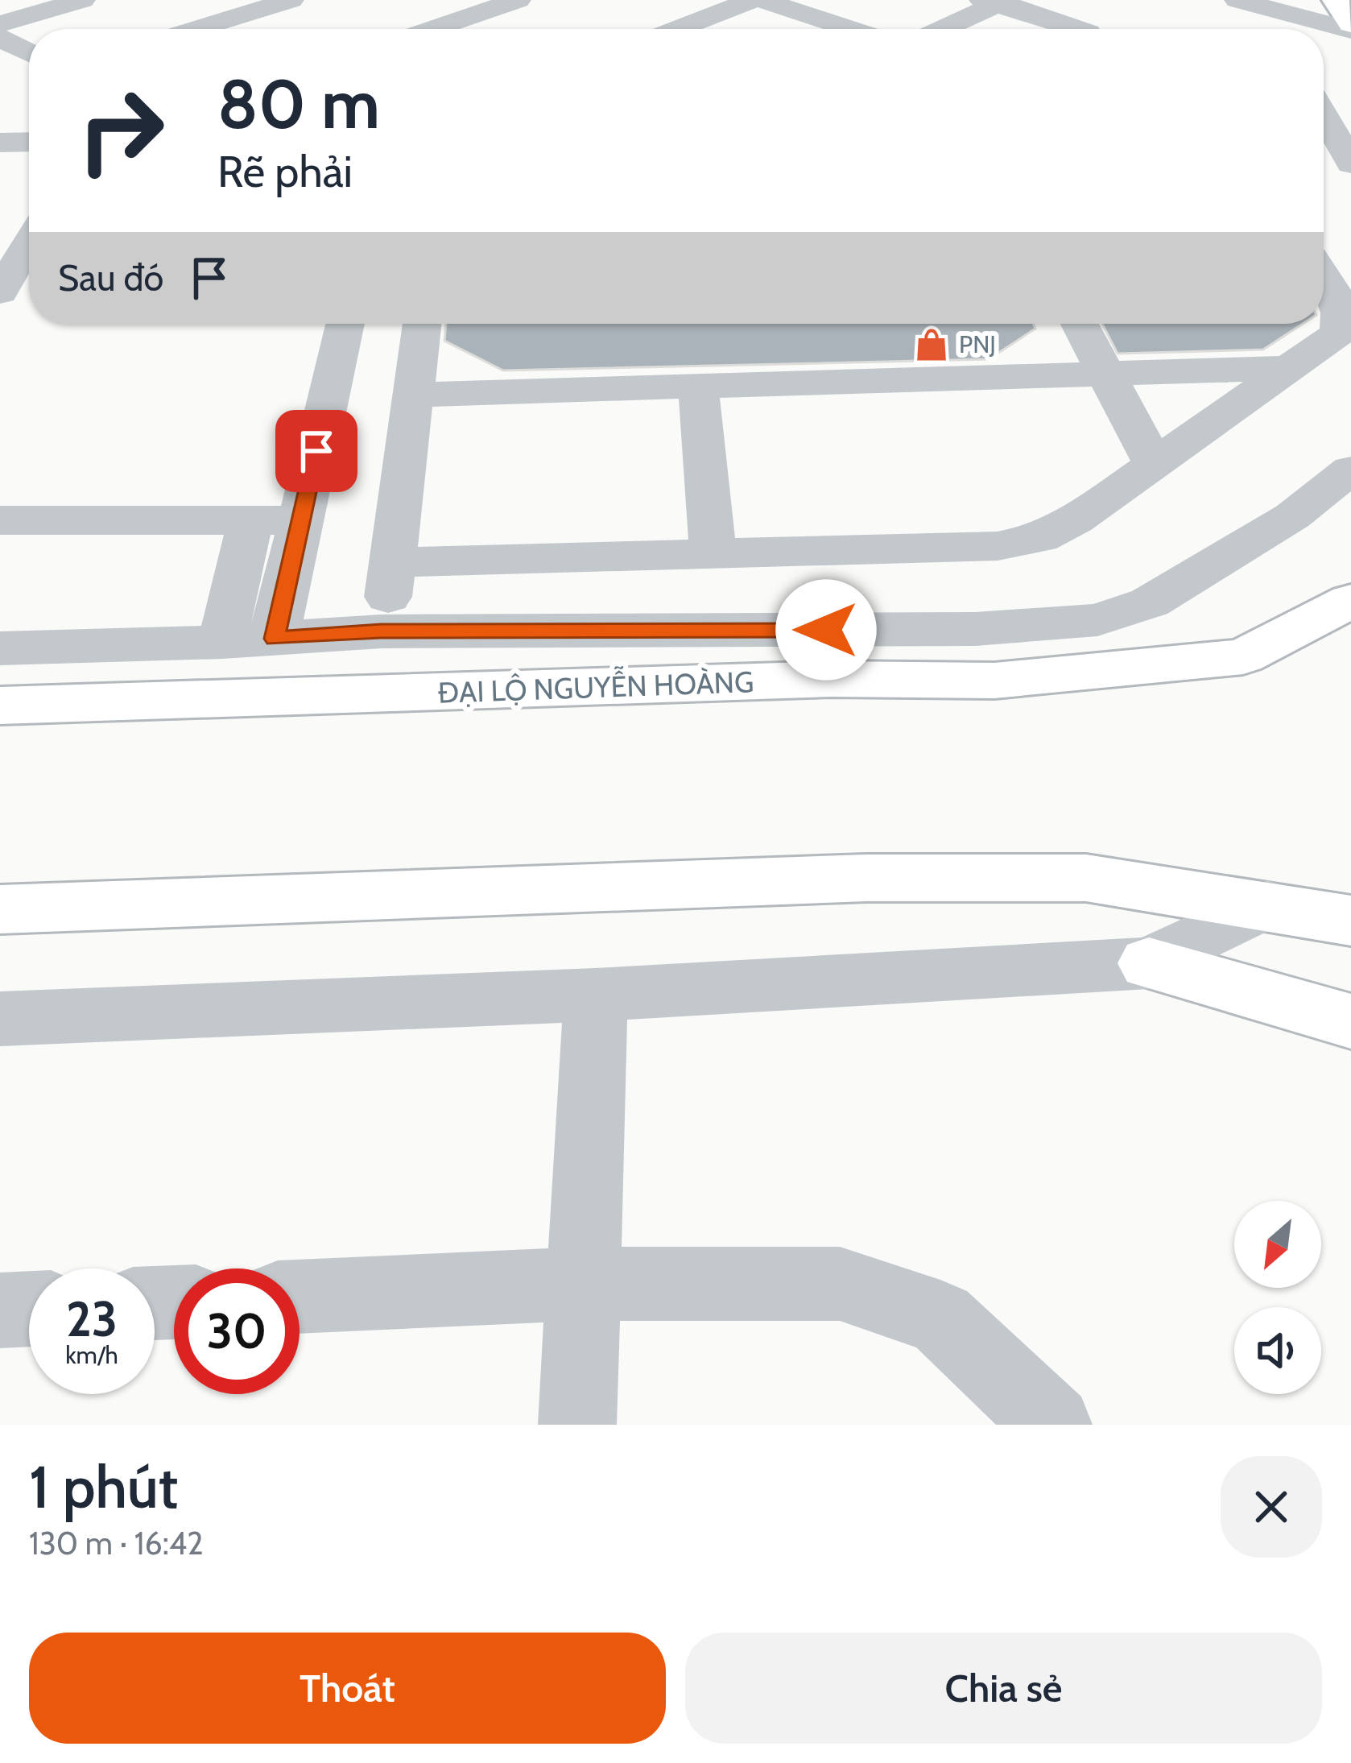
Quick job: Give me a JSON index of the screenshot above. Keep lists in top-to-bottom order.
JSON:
{
  "streets": {
    "main road": ["ĐẠI LỘ NGUYỄN HOÀNG"]
  },
  "places": {
    "shop": ["PNJ"]
  },
  "north": "bottom left",
  "page": {
    "turn": ["80 m", "Rẽ phải"],
    "then": "Sau đó",
    "speed": "23 km/h",
    "limit": "30",
    "heading": ["1 phút", "130 m · 16:42"],
    "buttons": ["Thoát", "Chia sẻ"]
  }
}
